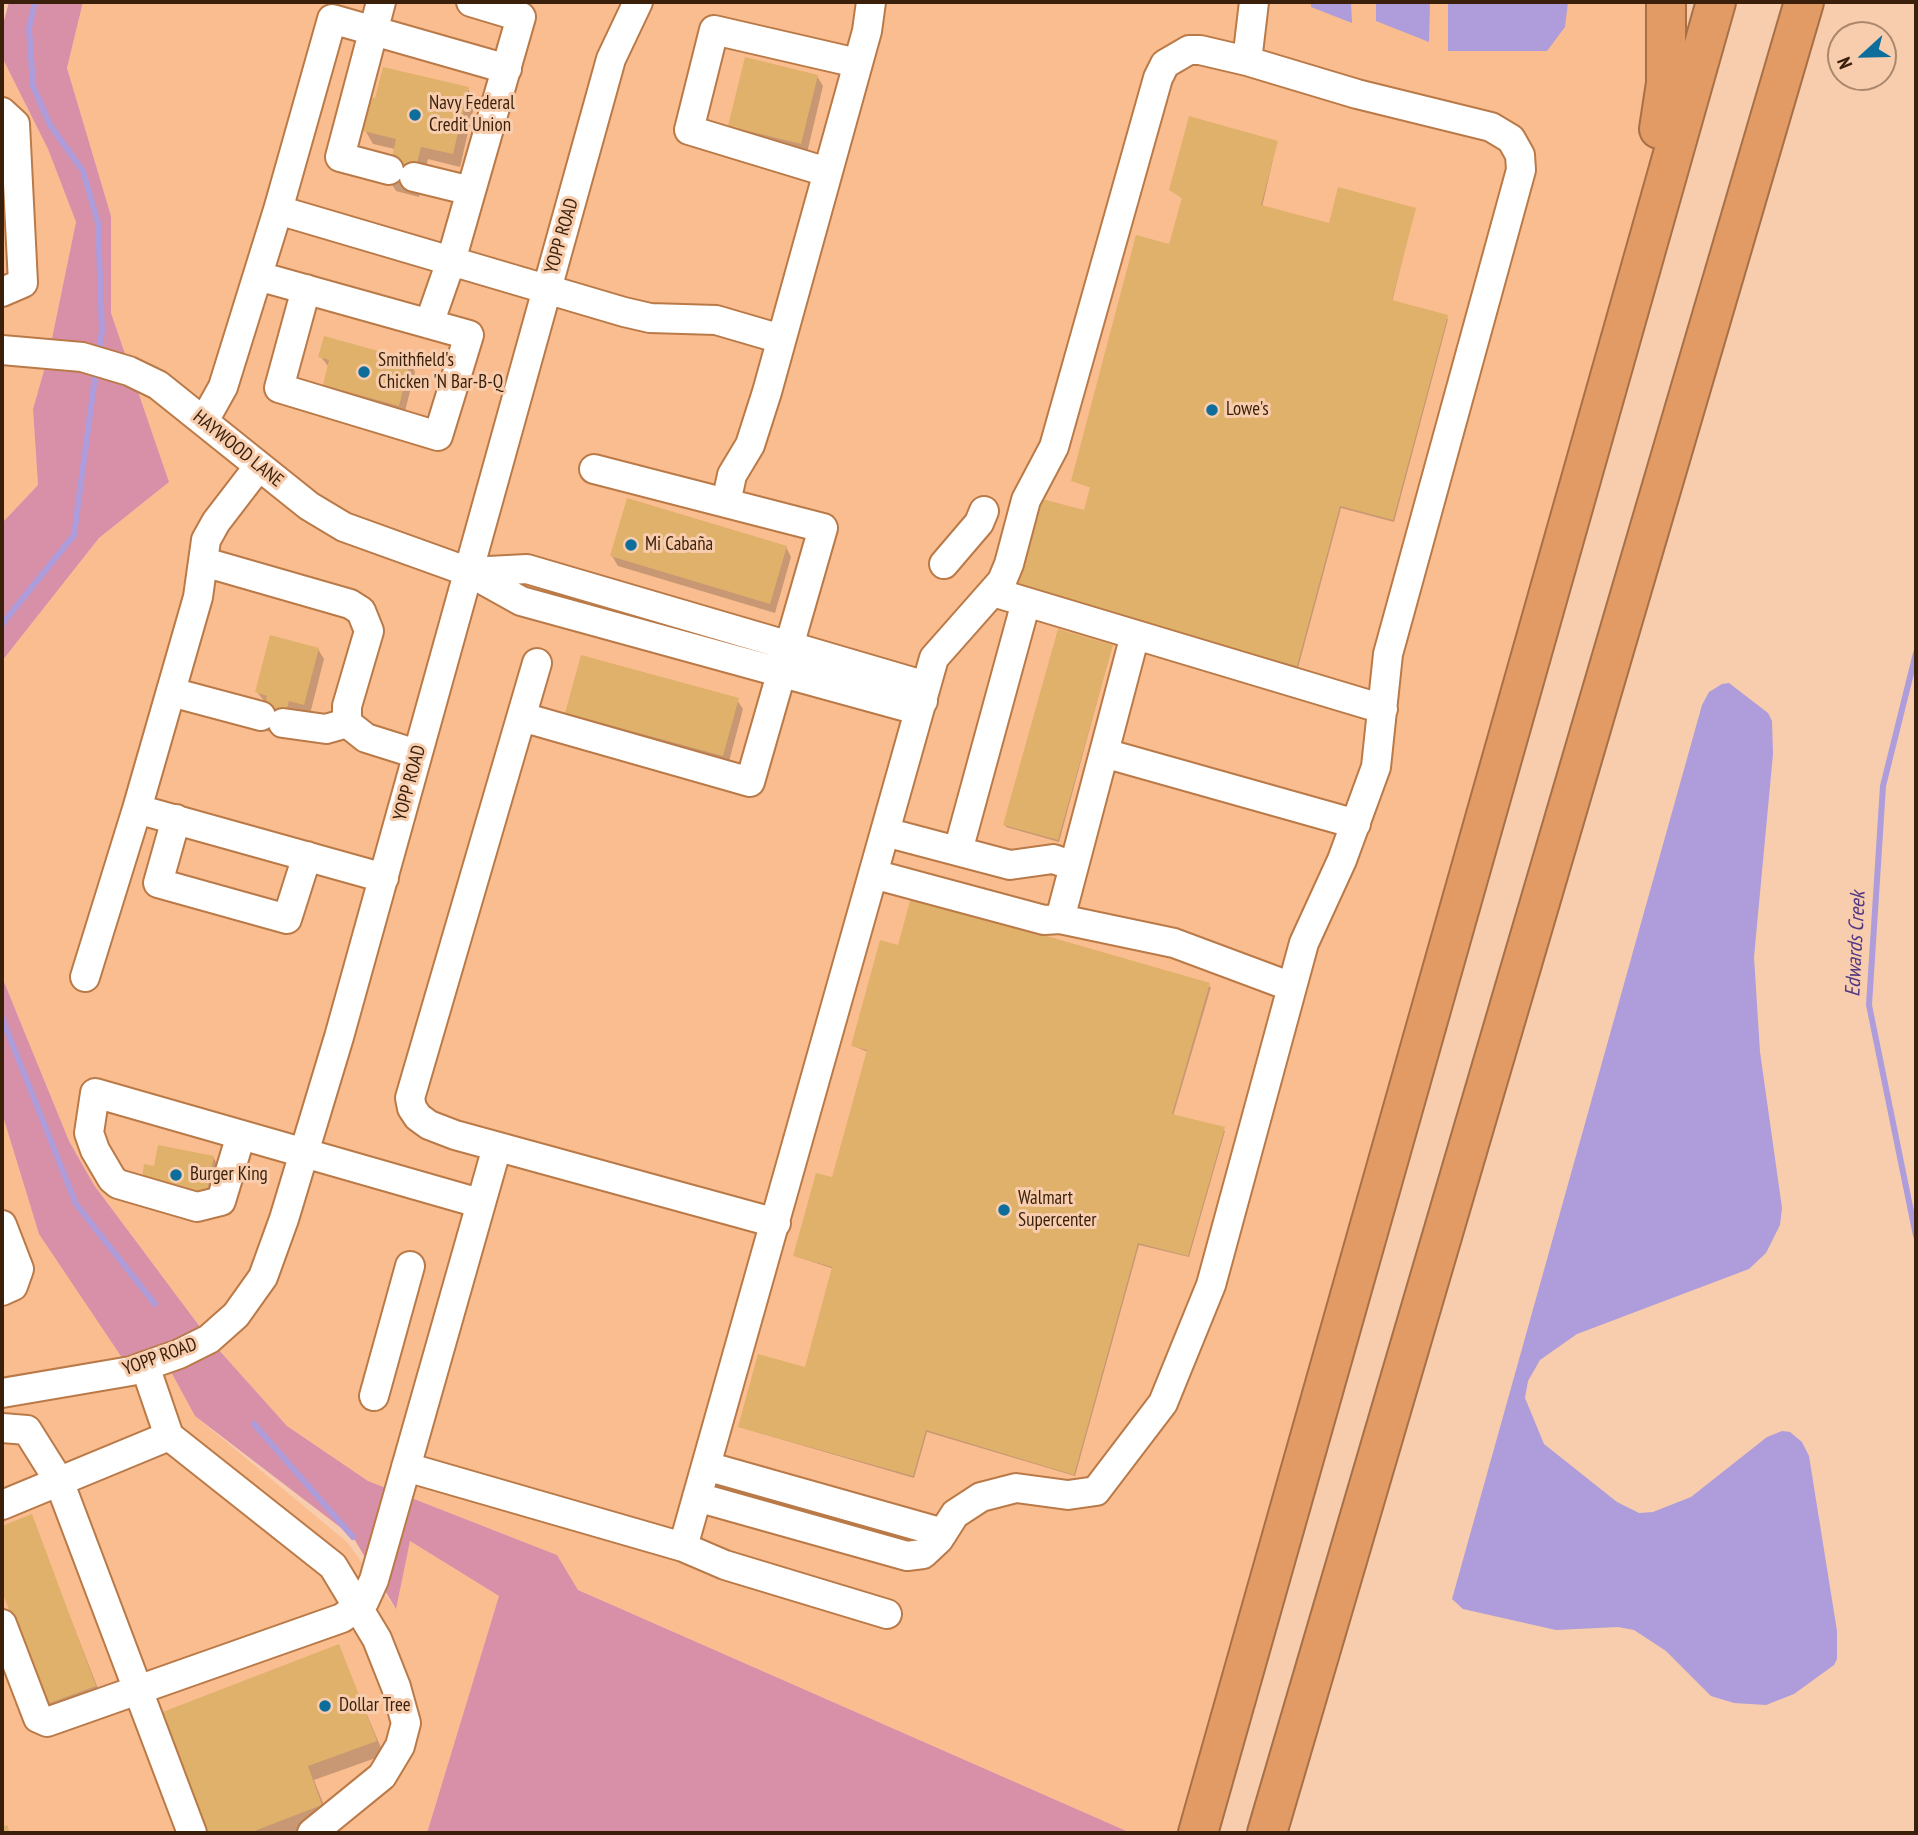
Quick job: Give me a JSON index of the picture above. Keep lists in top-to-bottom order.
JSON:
{
  "streets": {
    "street": ["YOPP ROAD", "HAYWOOD LANE"]
  },
  "crossings": [
    ["YOPP ROAD", "HAYWOOD LANE"]
  ],
  "water": ["Edwards Creek"],
  "places": [
    "Navy Federal Credit Union",
    "Smithfield's Chicken 'N Bar-B-Q",
    "Lowe's",
    "Mi Cabaña",
    "Burger King",
    "Walmart Supercenter",
    "Dollar Tree"
  ],
  "north": "left"
}
